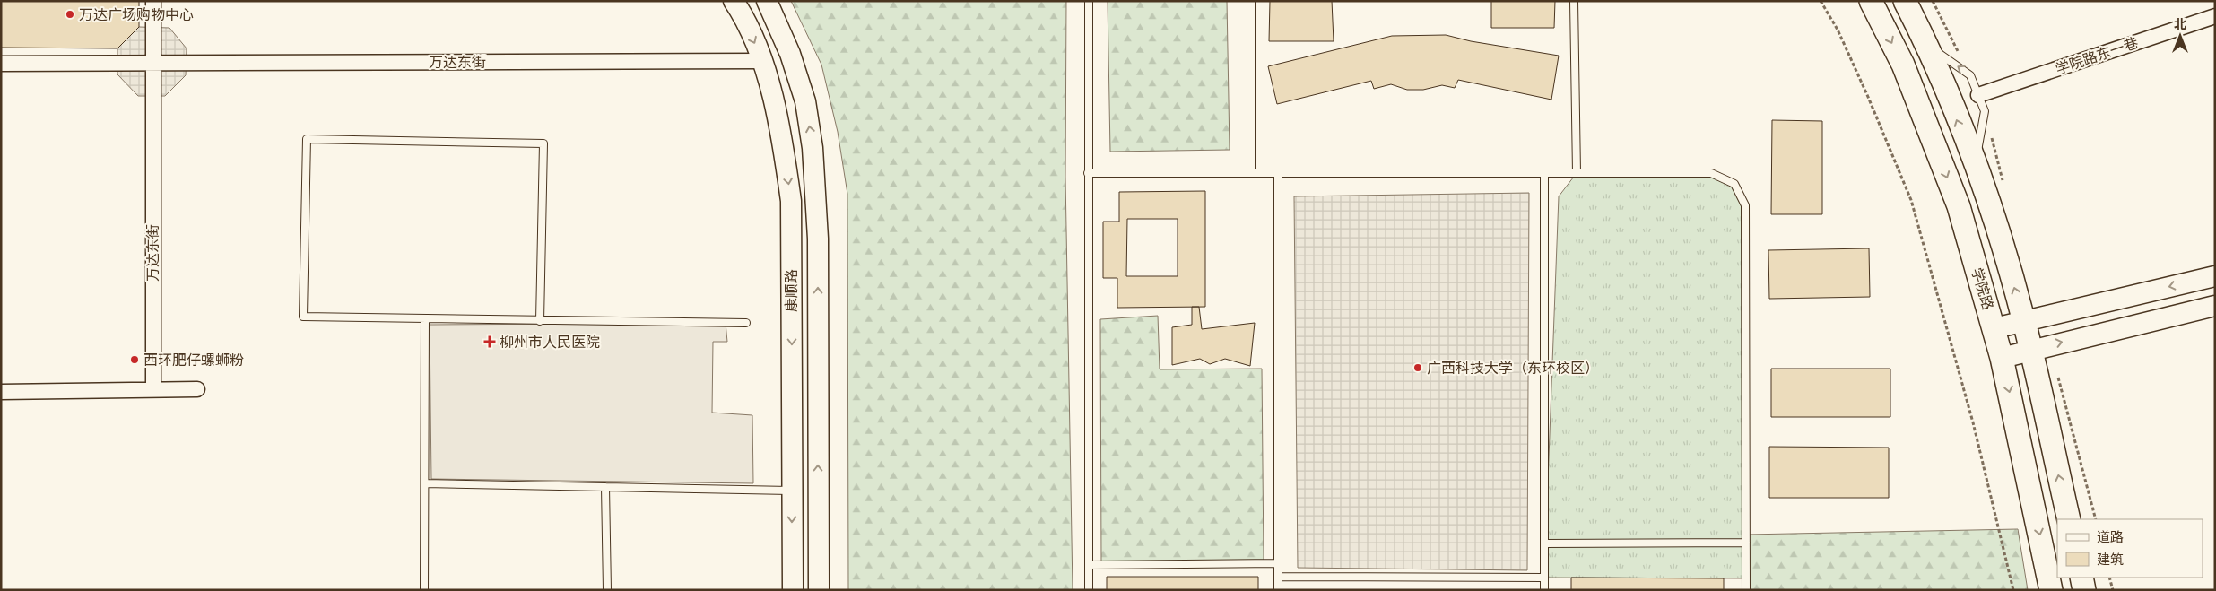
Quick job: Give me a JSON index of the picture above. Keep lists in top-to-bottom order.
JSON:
{
  "streets": {
    "main road": ["学院路", "康顺路"],
    "street": ["学院路东一巷", "万达东街"]
  },
  "crossings": [
    ["万达东街", "康顺路"]
  ],
  "places": {
    "other": ["万达广场购物中心", "西环肥仔螺蛳粉", "广西科技大学（东环校区）"],
    "health": ["柳州市人民医院"]
  },
  "legend": ["道路", "建筑"],
  "north": "top"
}
